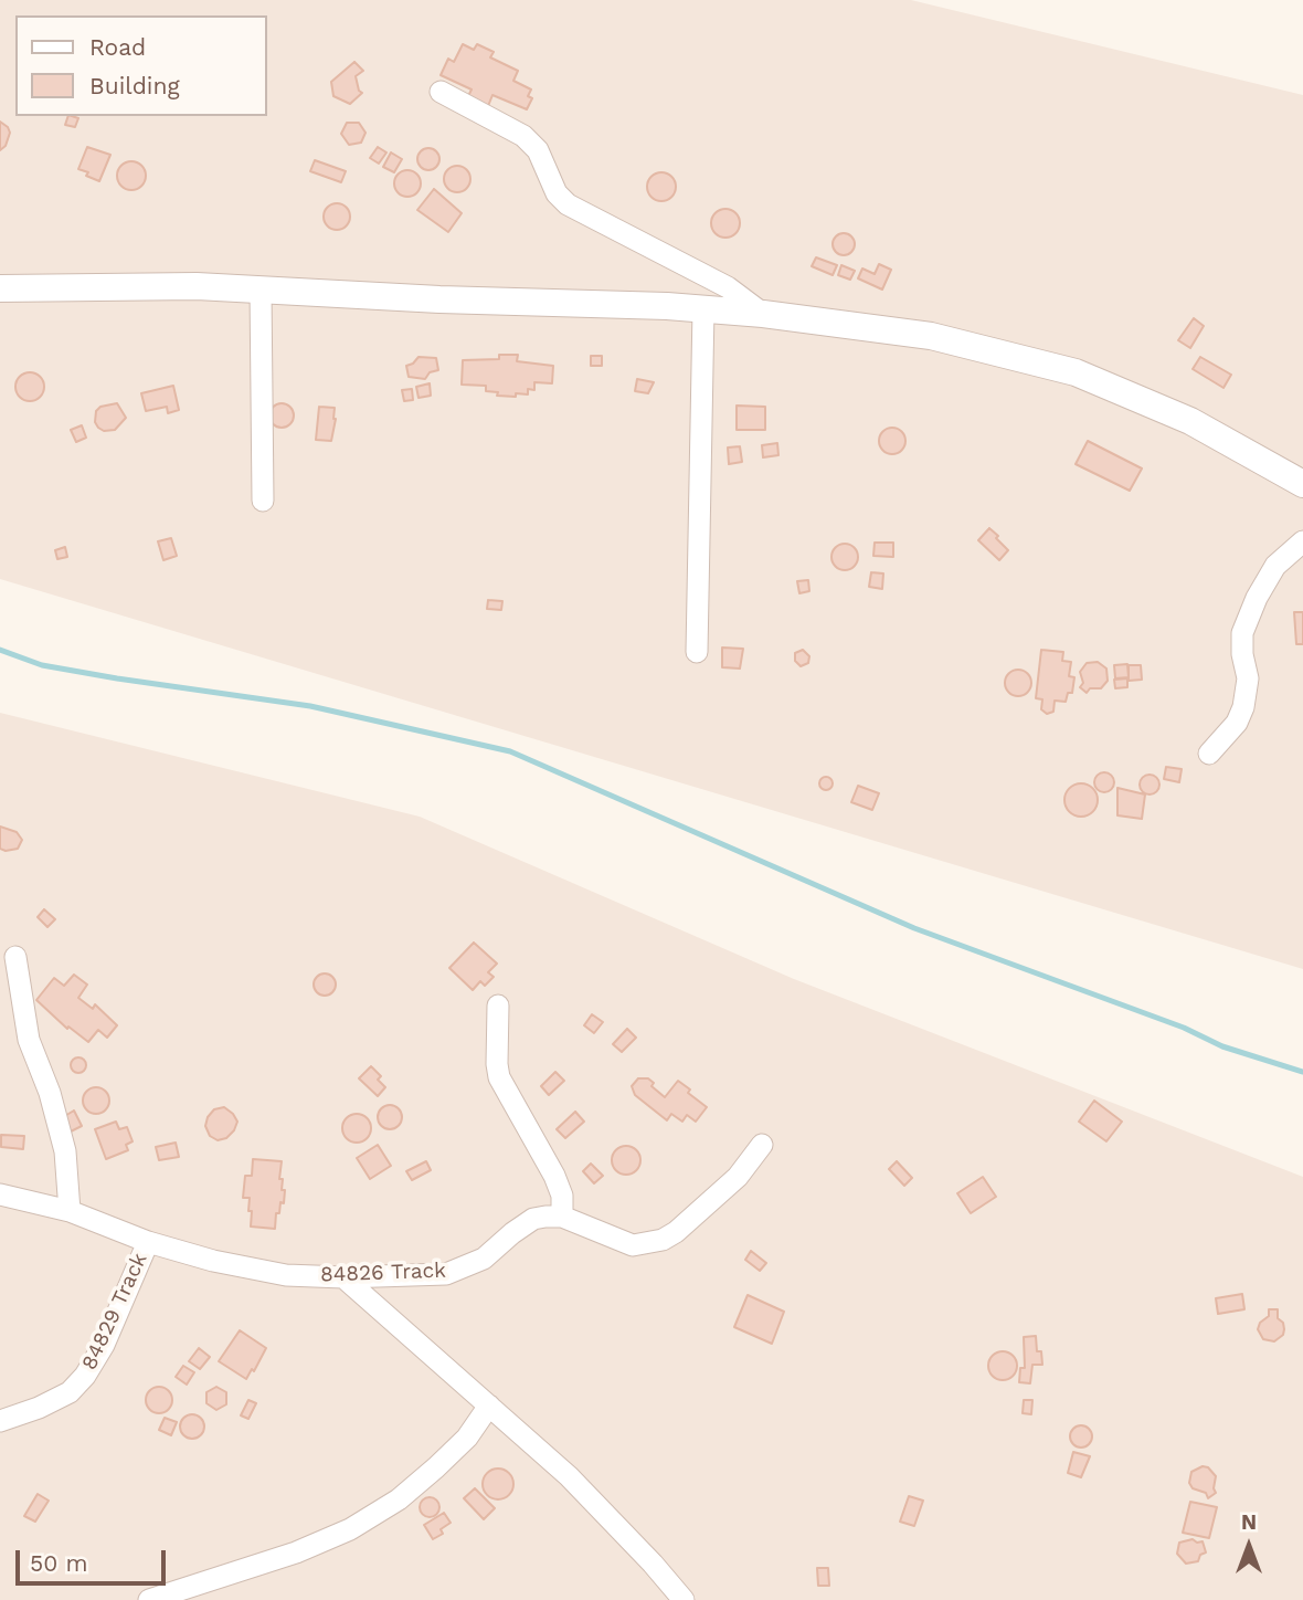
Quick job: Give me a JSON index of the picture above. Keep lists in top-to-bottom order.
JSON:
{
  "streets": {
    "street": ["84826 Track", "84829 Track"]
  },
  "crossings": [
    ["84826 Track", "84829 Track"]
  ],
  "legend": ["Road", "Building"],
  "scale_bar": "50 m",
  "north": "top"
}
